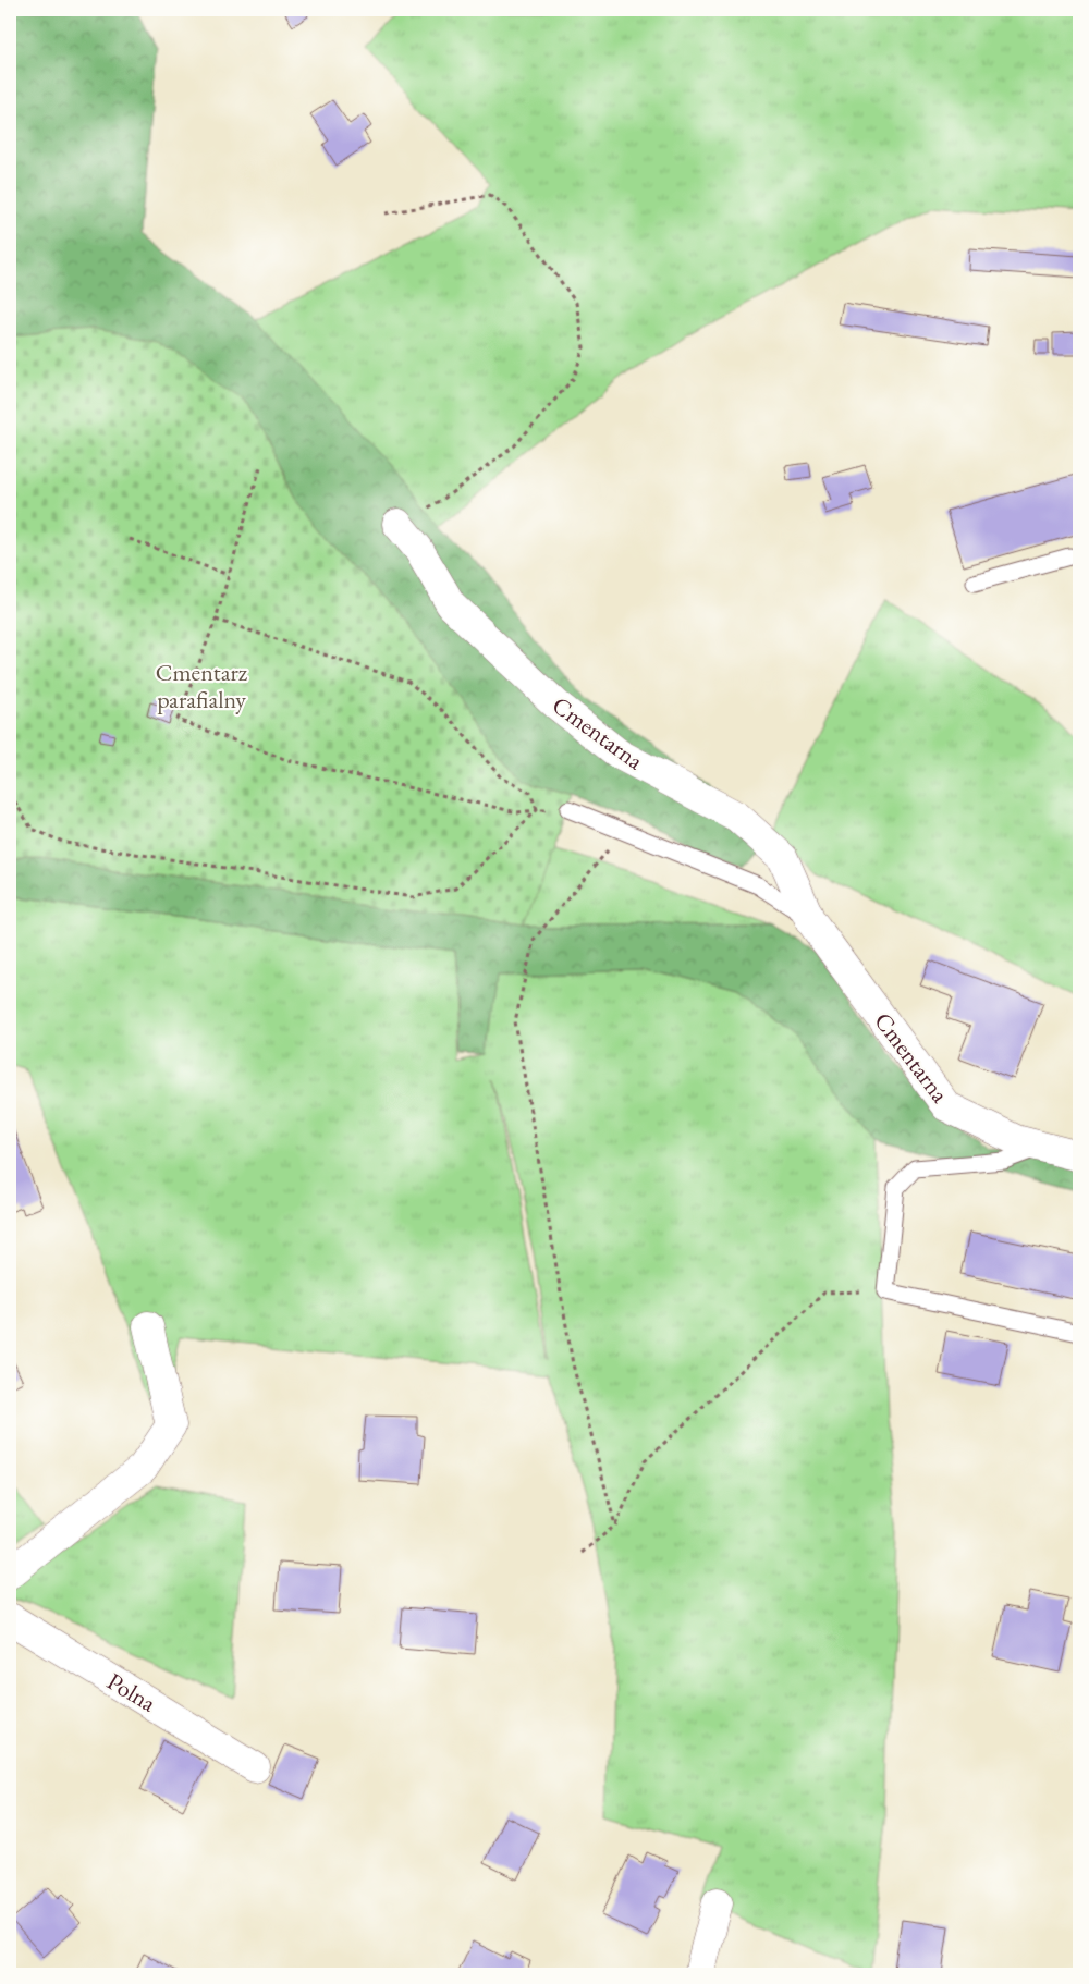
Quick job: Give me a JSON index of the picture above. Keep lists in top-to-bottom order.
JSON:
{
  "streets": {
    "street": ["Cmentarna", "Polna"]
  },
  "parks": ["Cmentarz parafialny"]
}
